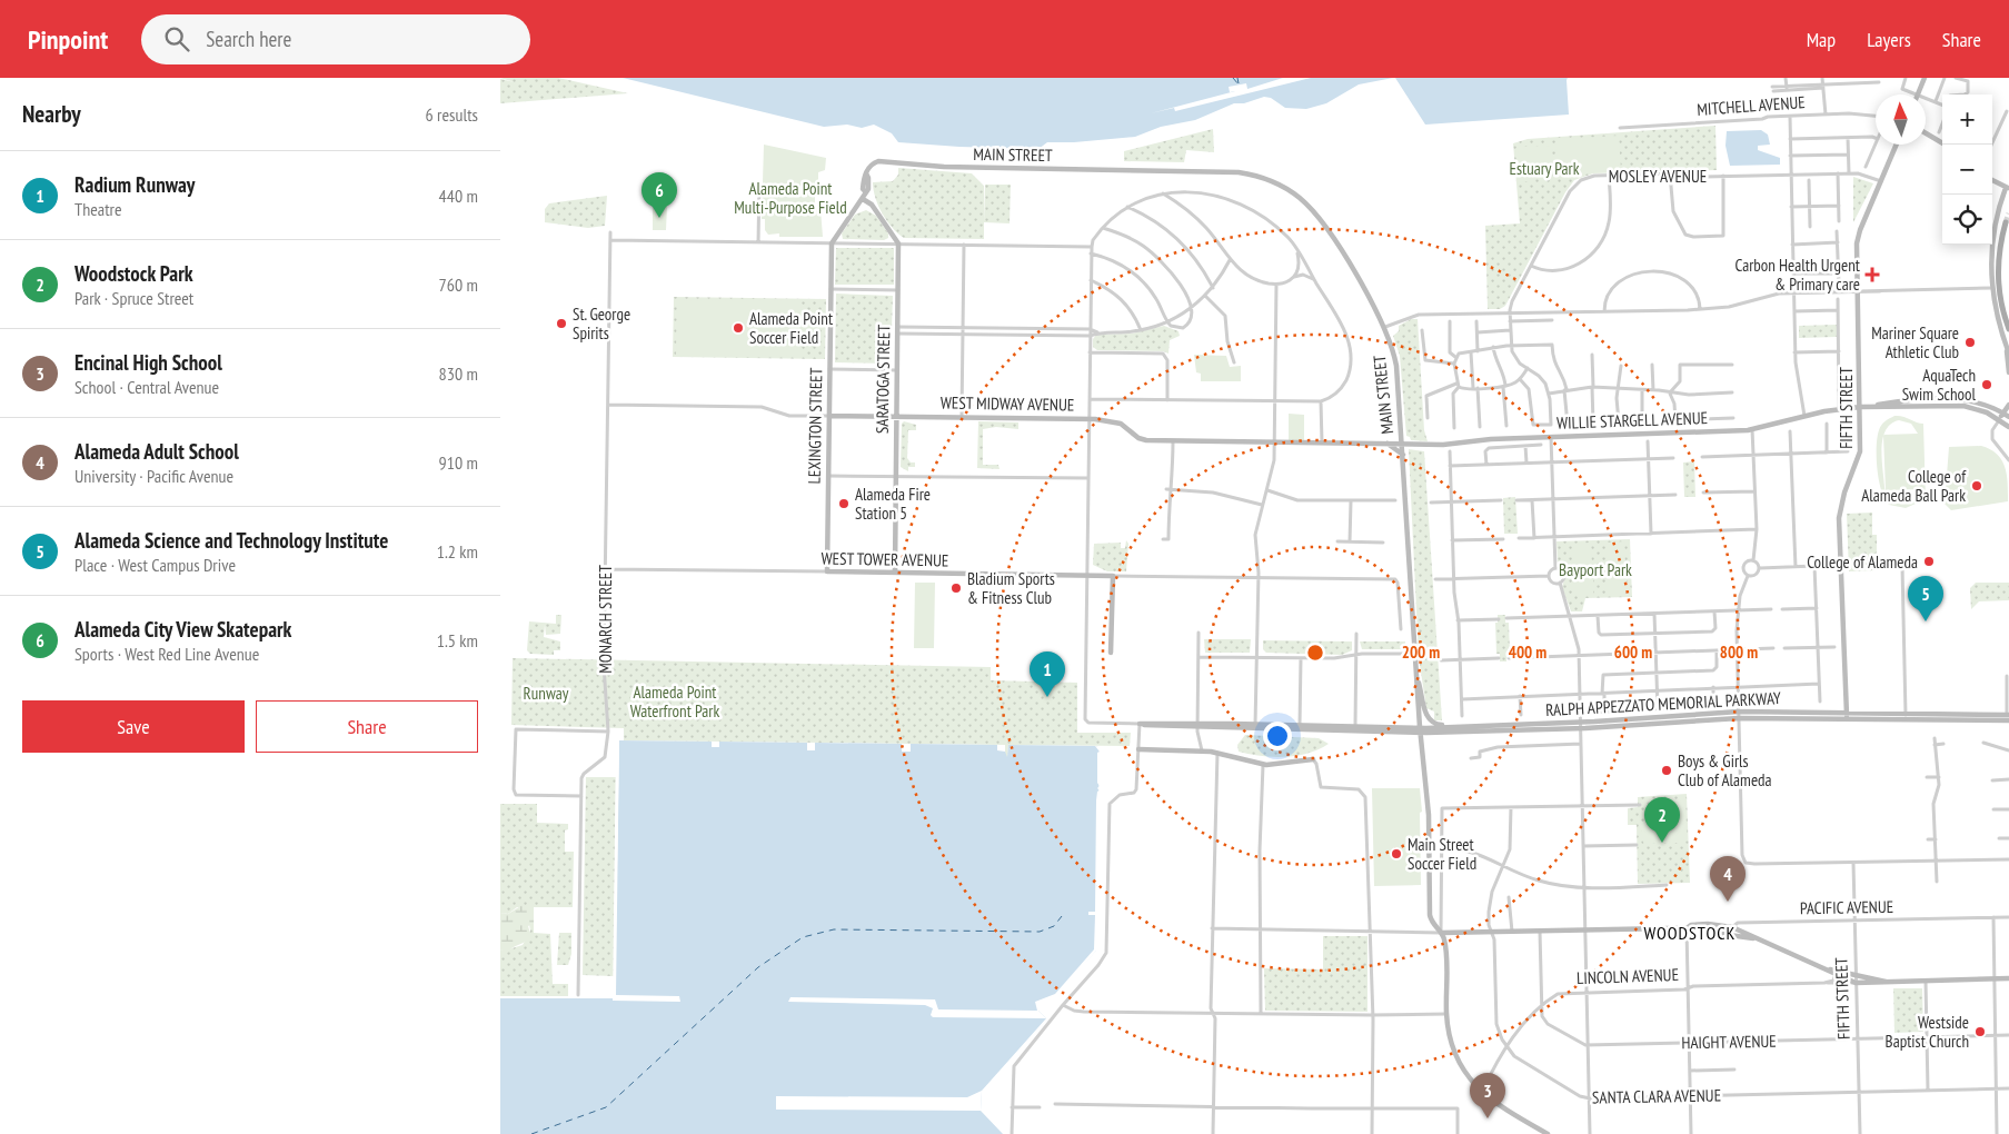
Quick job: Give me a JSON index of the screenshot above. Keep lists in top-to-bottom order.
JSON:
{
  "streets": {
    "street": [
      "MITCHELL AVENUE",
      "MAIN STREET",
      "MOSLEY AVENUE",
      "SARATOGA STREET",
      "WEST MIDWAY AVENUE",
      "FIFTH STREET",
      "WILLIE STARGELL AVENUE",
      "LEXINGTON STREET",
      "WEST TOWER AVENUE",
      "MONARCH STREET",
      "RALPH APPEZZATO MEMORIAL PARKWAY",
      "PACIFIC AVENUE",
      "LINCOLN AVENUE",
      "HAIGHT AVENUE",
      "SANTA CLARA AVENUE"
    ]
  },
  "crossings": [
    ["MAIN STREET", "WEST MIDWAY AVENUE"],
    ["MAIN STREET", "WILLIE STARGELL AVENUE"],
    ["MAIN STREET", "RALPH APPEZZATO MEMORIAL PARKWAY"],
    ["MAIN STREET", "LINCOLN AVENUE"],
    ["MOSLEY AVENUE", "FIFTH STREET"],
    ["SARATOGA STREET", "WEST MIDWAY AVENUE"],
    ["SARATOGA STREET", "WEST TOWER AVENUE"],
    ["WEST MIDWAY AVENUE", "WILLIE STARGELL AVENUE"],
    ["WEST MIDWAY AVENUE", "LEXINGTON STREET"],
    ["WEST MIDWAY AVENUE", "MONARCH STREET"],
    ["FIFTH STREET", "WILLIE STARGELL AVENUE"],
    ["FIFTH STREET", "RALPH APPEZZATO MEMORIAL PARKWAY"],
    ["FIFTH STREET", "PACIFIC AVENUE"],
    ["FIFTH STREET", "LINCOLN AVENUE"],
    ["FIFTH STREET", "HAIGHT AVENUE"],
    ["FIFTH STREET", "SANTA CLARA AVENUE"],
    ["LEXINGTON STREET", "WEST TOWER AVENUE"],
    ["WEST TOWER AVENUE", "MONARCH STREET"],
    ["LINCOLN AVENUE", "HAIGHT AVENUE"],
    ["LINCOLN AVENUE", "SANTA CLARA AVENUE"]
  ],
  "districts": ["WOODSTOCK"],
  "parks": [
    "Estuary Park",
    "Alameda Point Multi-Purpose Field",
    "Bayport Park",
    "Alameda Point Waterfront Park",
    "Runway"
  ],
  "places": {
    "health": ["Carbon Health Urgent & Primary care"],
    "other": [
      "St. George Spirits",
      "Alameda Point Soccer Field",
      "Mariner Square Athletic Club",
      "AquaTech Swim School",
      "College of Alameda Ball Park",
      "Alameda Fire Station 5",
      "College of Alameda",
      "Bladium Sports & Fitness Club",
      "Boys & Girls Club of Alameda",
      "Main Street Soccer Field",
      "Westside Baptist Church"
    ]
  },
  "north": "top",
  "page": {
    "header": "Pinpoint",
    "search": "Search here",
    "nav": ["Map", "Layers", "Share"],
    "heading": ["Nearby", "6 results"],
    "map_buttons": ["+", "−"],
    "list": [
      {
        "mark": "1",
        "name": "Radium Runway",
        "note": "Theatre",
        "value": "440 m"
      },
      {
        "mark": "2",
        "name": "Woodstock Park",
        "note": "Park · Spruce Street",
        "value": "760 m"
      },
      {
        "mark": "3",
        "name": "Encinal High School",
        "note": "School · Central Avenue",
        "value": "830 m"
      },
      {
        "mark": "4",
        "name": "Alameda Adult School",
        "note": "University · Pacific Avenue",
        "value": "910 m"
      },
      {
        "mark": "5",
        "name": "Alameda Science and Technology Institute",
        "note": "Place · West Campus Drive",
        "value": "1.2 km"
      },
      {
        "mark": "6",
        "name": "Alameda City View Skatepark",
        "note": "Sports · West Red Line Avenue",
        "value": "1.5 km"
      }
    ],
    "pins": [
      "6",
      "5",
      "1",
      "2",
      "4",
      "3"
    ],
    "buttons": ["Save", "Share"]
  },
  "rings": [
    "200 m",
    "400 m",
    "600 m",
    "800 m"
  ]
}
